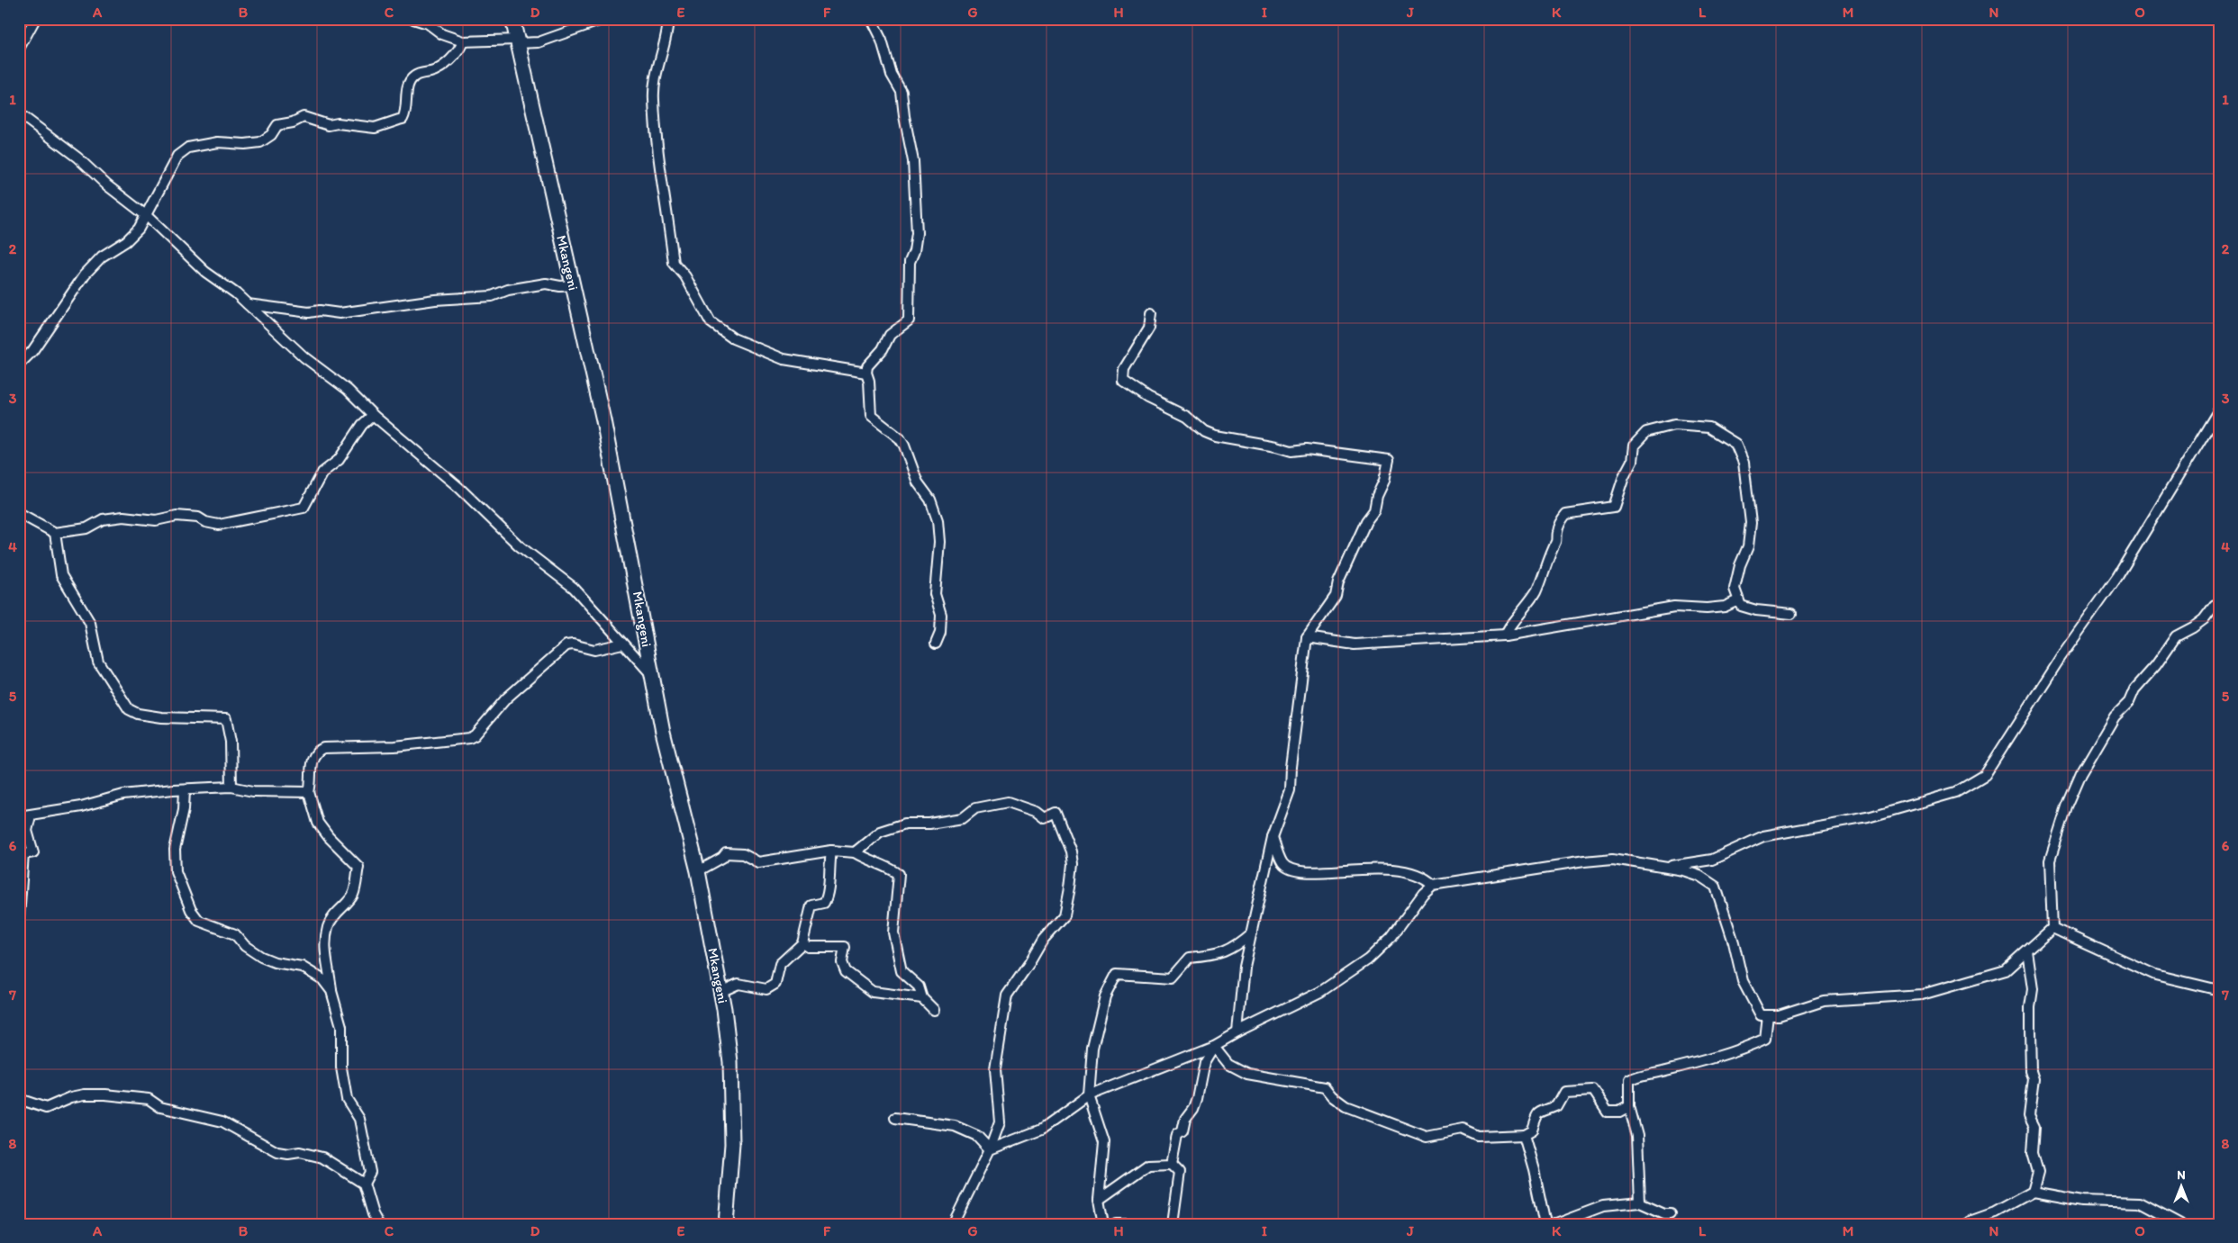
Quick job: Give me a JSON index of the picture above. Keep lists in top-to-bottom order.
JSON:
{
  "streets": {
    "street": ["Mkangeni"]
  },
  "north": "top",
  "grid": {
    "columns": [
      "A",
      "B",
      "C",
      "D",
      "E",
      "F",
      "G",
      "H",
      "I",
      "J",
      "K",
      "L",
      "M",
      "N",
      "O"
    ],
    "rows": [
      "1",
      "2",
      "3",
      "4",
      "5",
      "6",
      "7",
      "8"
    ]
  }
}
